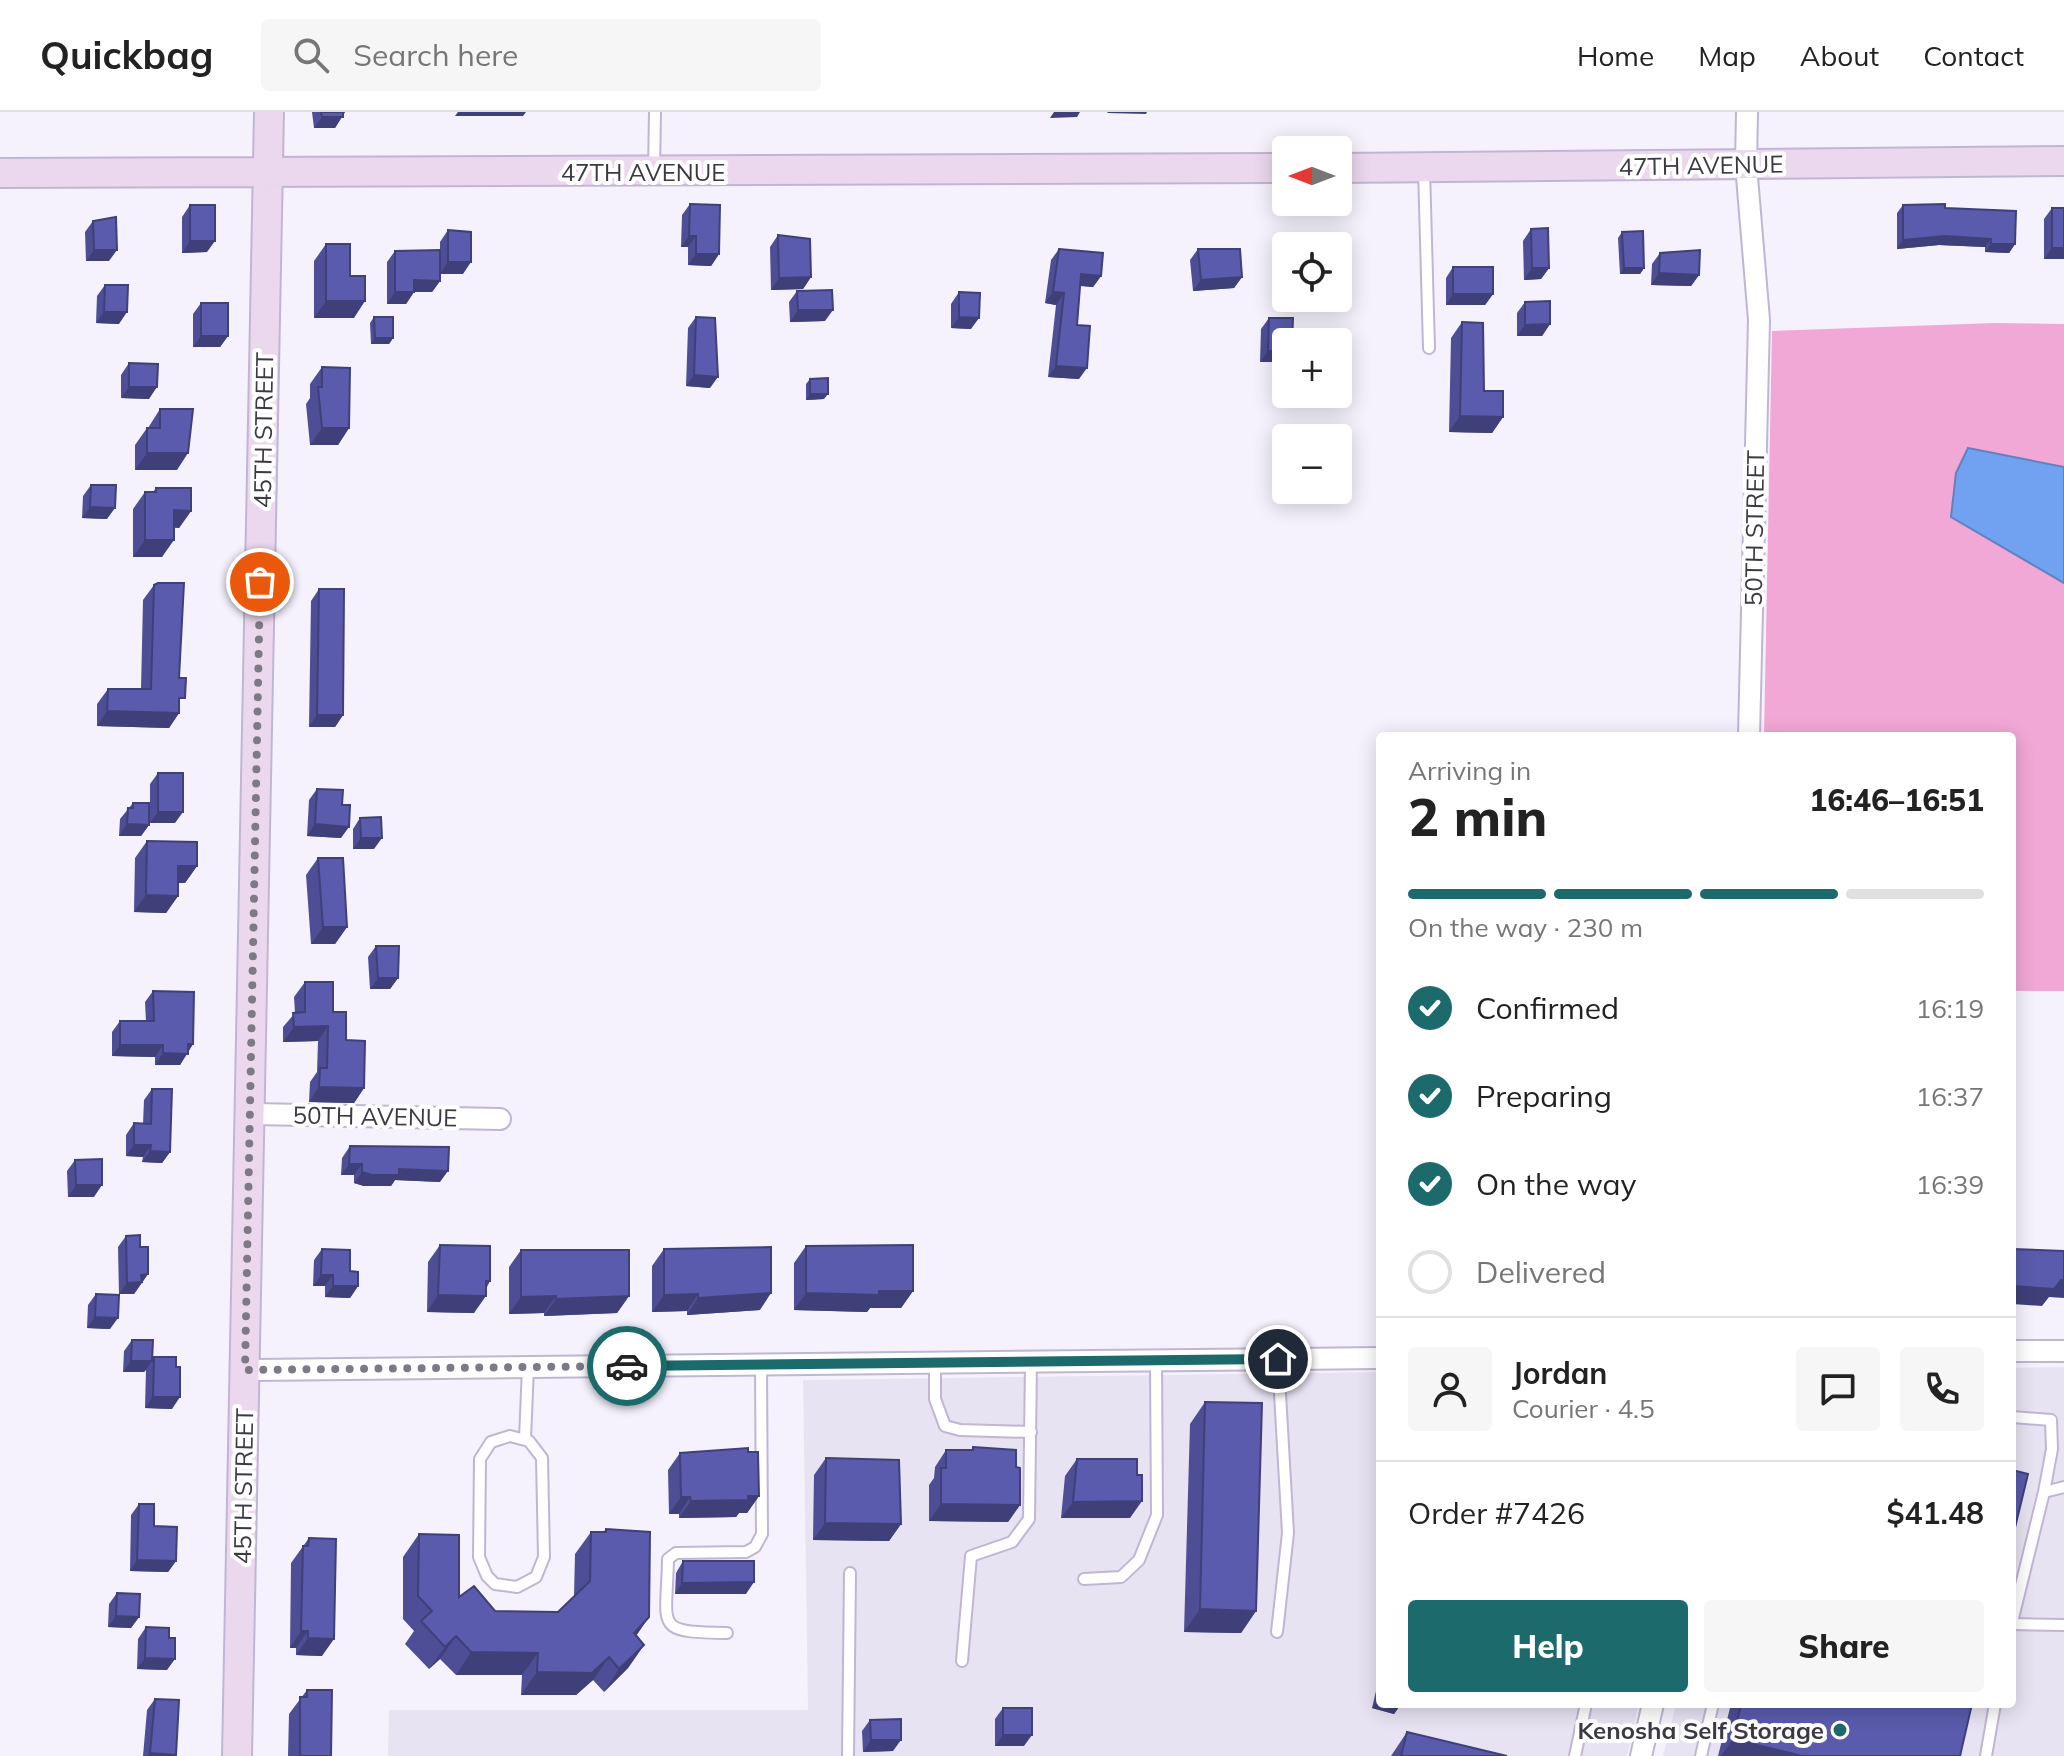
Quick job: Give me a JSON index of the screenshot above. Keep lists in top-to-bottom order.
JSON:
{
  "streets": {
    "street": [
      "47TH AVENUE",
      "45TH STREET",
      "50TH STREET",
      "50TH AVENUE"
    ]
  },
  "crossings": [
    ["47TH AVENUE", "45TH STREET"],
    ["47TH AVENUE", "50TH STREET"],
    ["45TH STREET", "50TH AVENUE"]
  ],
  "places": ["Kenosha Self Storage"],
  "north": "left",
  "page": {
    "header": "Quickbag",
    "search": "Search here",
    "nav": [
      "Home",
      "Map",
      "About",
      "Contact"
    ],
    "map_buttons": ["+", "−"],
    "heading": ["2 min", "Arriving in", "16:46–16:51"],
    "panel": [
      "Jordan",
      "Courier · 4.5",
      "Order #7426",
      "$41.48"
    ],
    "bar": "On the way · 230 m",
    "list": [
      ["Confirmed", "16:19"],
      ["Preparing", "16:37"],
      ["On the way", "16:39"],
      "Delivered"
    ],
    "buttons": ["Help", "Share"]
  }
}
